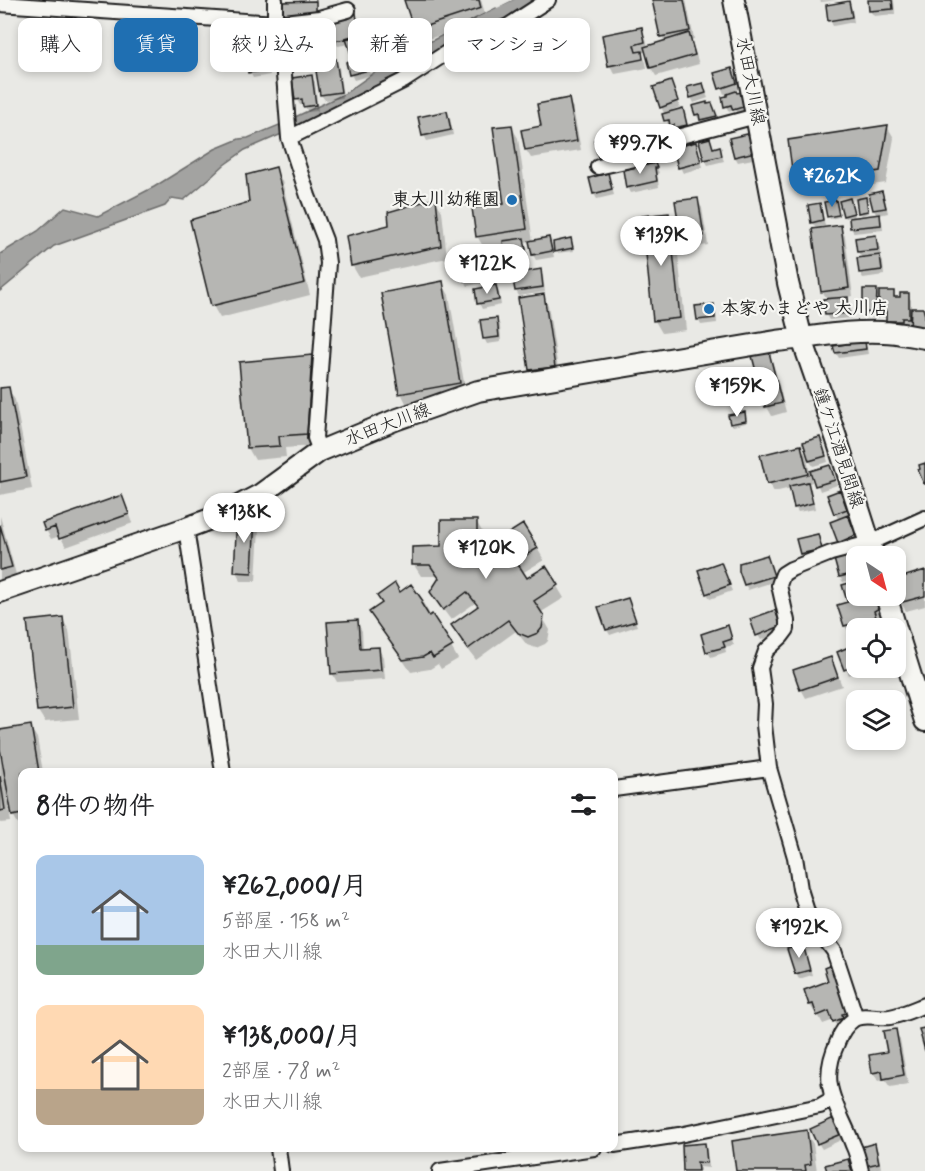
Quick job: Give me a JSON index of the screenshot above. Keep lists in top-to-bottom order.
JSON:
{
  "streets": {
    "main road": ["水田大川線", "鐘ケ江酒見間線"]
  },
  "crossings": [
    ["水田大川線", "鐘ケ江酒見間線"]
  ],
  "places": ["東大川幼稚園", "本家かまどや 大川店"],
  "north": "bottom right",
  "page": {
    "chip": [
      "購入",
      "賃貸",
      "絞り込み",
      "新着",
      "マンション"
    ],
    "price": [
      "¥99.7K",
      "¥262K",
      "¥139K",
      "¥122K",
      "¥159K",
      "¥138K",
      "¥120K",
      "¥192K"
    ],
    "heading": "8件の物件",
    "list": [
      {
        "name": "¥262,000/月",
        "note": "5部屋 · 158 m² · 水田大川線"
      },
      {
        "name": "¥138,000/月",
        "note": "2部屋 · 78 m² · 水田大川線"
      }
    ]
  }
}
